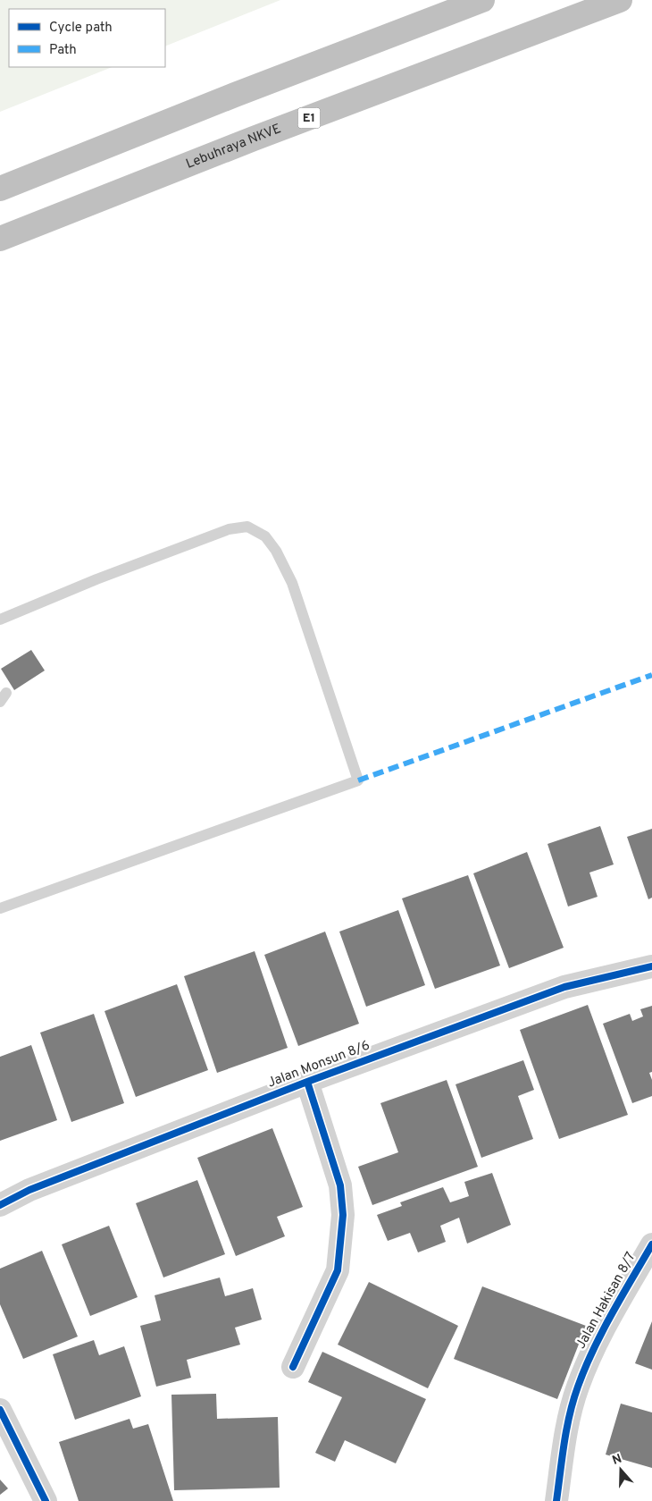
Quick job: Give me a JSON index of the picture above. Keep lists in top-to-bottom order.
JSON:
{
  "streets": {
    "highway": ["E1", "Lebuhraya NKVE"],
    "street": ["Jalan Monsun 8/6", "Jalan Hakisan 8/7"]
  },
  "legend": ["Cycle path", "Path"],
  "north": "top"
}
